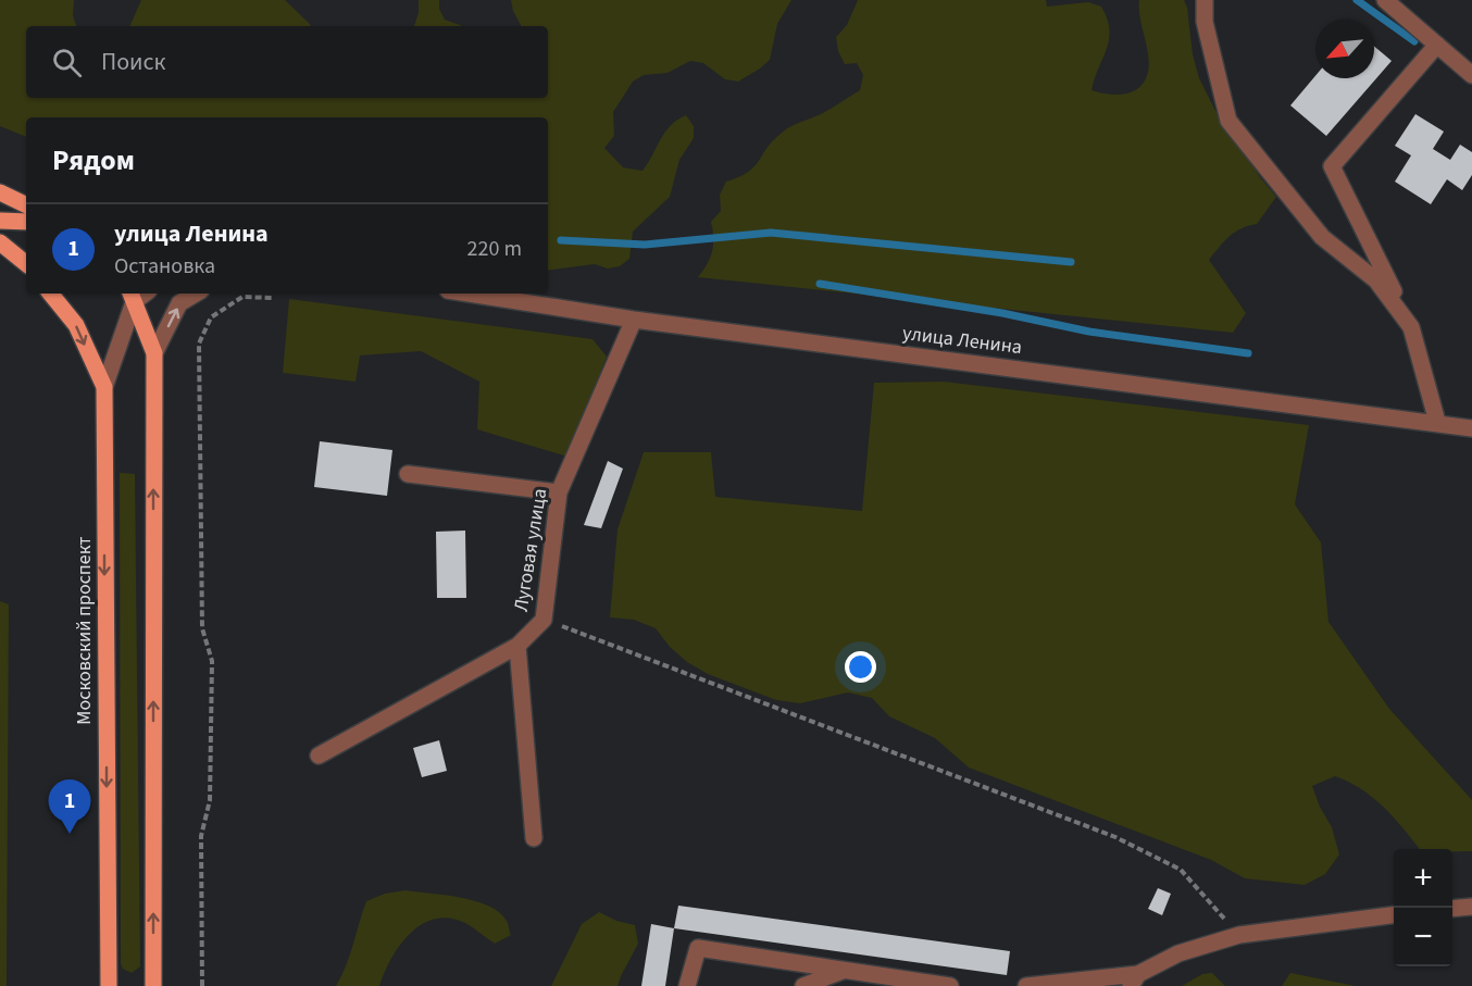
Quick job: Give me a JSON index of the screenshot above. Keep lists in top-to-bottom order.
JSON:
{
  "streets": {
    "main road": ["Московский проспект"],
    "street": ["улица Ленина", "Луговая улица"]
  },
  "crossings": [
    ["улица Ленина", "Луговая улица"]
  ],
  "north": "bottom left",
  "page": {
    "search": "Поиск",
    "heading": "Рядом",
    "list": [
      {
        "mark": "1",
        "name": "улица Ленина",
        "note": "Остановка",
        "value": "220 m"
      }
    ],
    "pins": "1",
    "map_buttons": ["+", "−"]
  }
}
